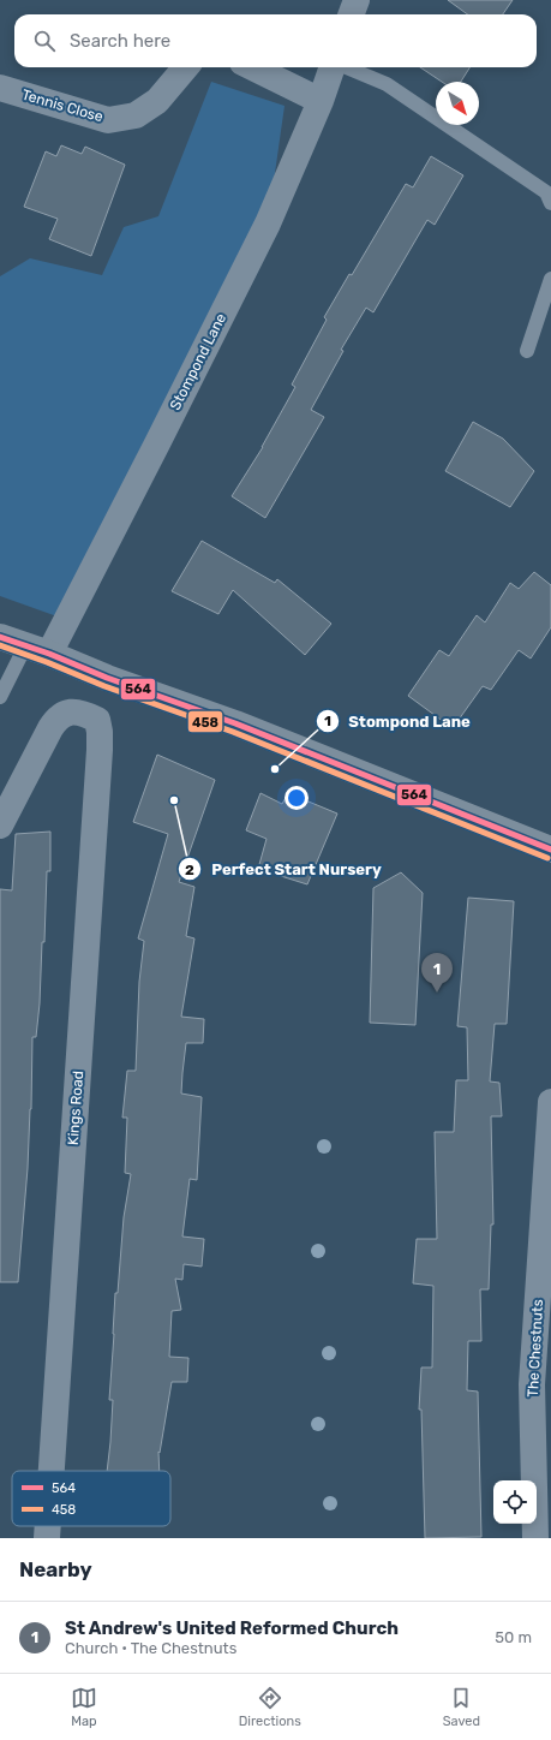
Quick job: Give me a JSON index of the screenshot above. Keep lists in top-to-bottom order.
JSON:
{
  "streets": {
    "street": [
      "Tennis Close",
      "Stompond Lane",
      "Kings Road",
      "The Chestnuts"
    ]
  },
  "places": ["Stompond Lane", "Perfect Start Nursery"],
  "lines": ["transit line 564", "transit line 458"],
  "legend": ["564", "458"],
  "north": "bottom right",
  "page": {
    "search": "Search here",
    "pins": "1",
    "heading": "Nearby",
    "list": [
      {
        "mark": "1",
        "name": "St Andrew's United Reformed Church",
        "note": "Church · The Chestnuts",
        "value": "50 m"
      }
    ],
    "nav": ["Map", "Directions", "Saved"]
  }
}
